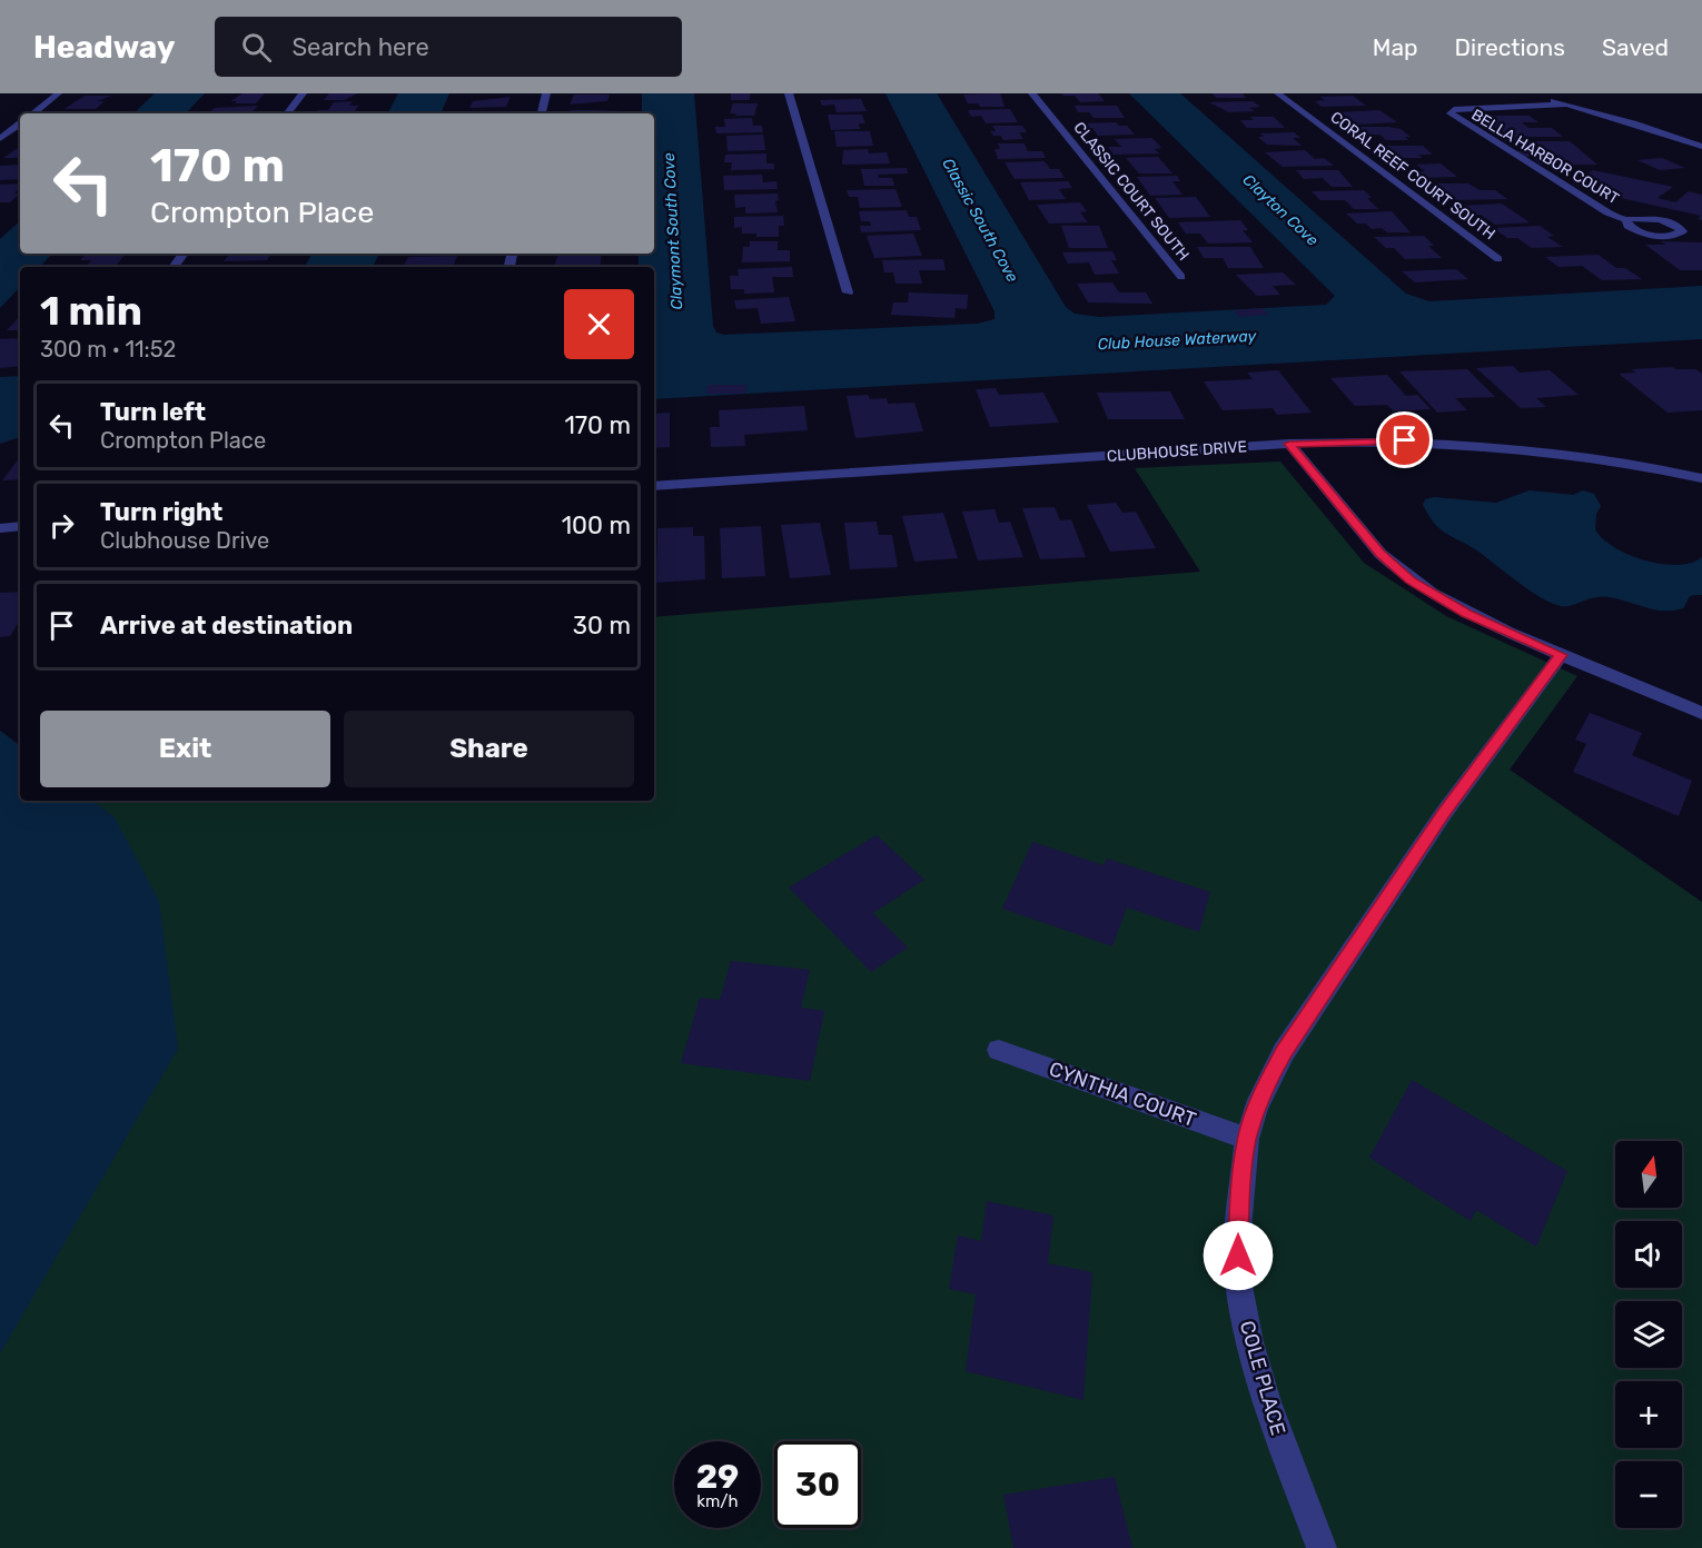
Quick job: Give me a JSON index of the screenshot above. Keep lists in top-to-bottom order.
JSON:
{
  "streets": {
    "street": [
      "BELLA HARBOR COURT",
      "CORAL REEF COURT SOUTH",
      "CLASSIC COURT SOUTH",
      "CLUBHOUSE DRIVE",
      "CYNTHIA COURT",
      "COLE PLACE"
    ]
  },
  "crossings": [
    ["CYNTHIA COURT", "COLE PLACE"]
  ],
  "water": [
    "Clayton Cove",
    "Classic South Cove",
    "Claymont South Cove",
    "Club House Waterway"
  ],
  "north": "top",
  "page": {
    "header": "Headway",
    "search": "Search here",
    "nav": ["Map", "Directions", "Saved"],
    "turn": ["170 m", "Crompton Place"],
    "heading": ["1 min", "300 m · 11:52"],
    "list": [
      {
        "name": "Turn left",
        "note": "Crompton Place",
        "value": "170 m"
      },
      {
        "name": "Turn right",
        "note": "Clubhouse Drive",
        "value": "100 m"
      },
      {
        "name": "Arrive at destination",
        "value": "30 m"
      }
    ],
    "buttons": ["Exit", "Share"],
    "map_buttons": ["+", "−"],
    "speed": "29 km/h",
    "limit": "30"
  }
}
